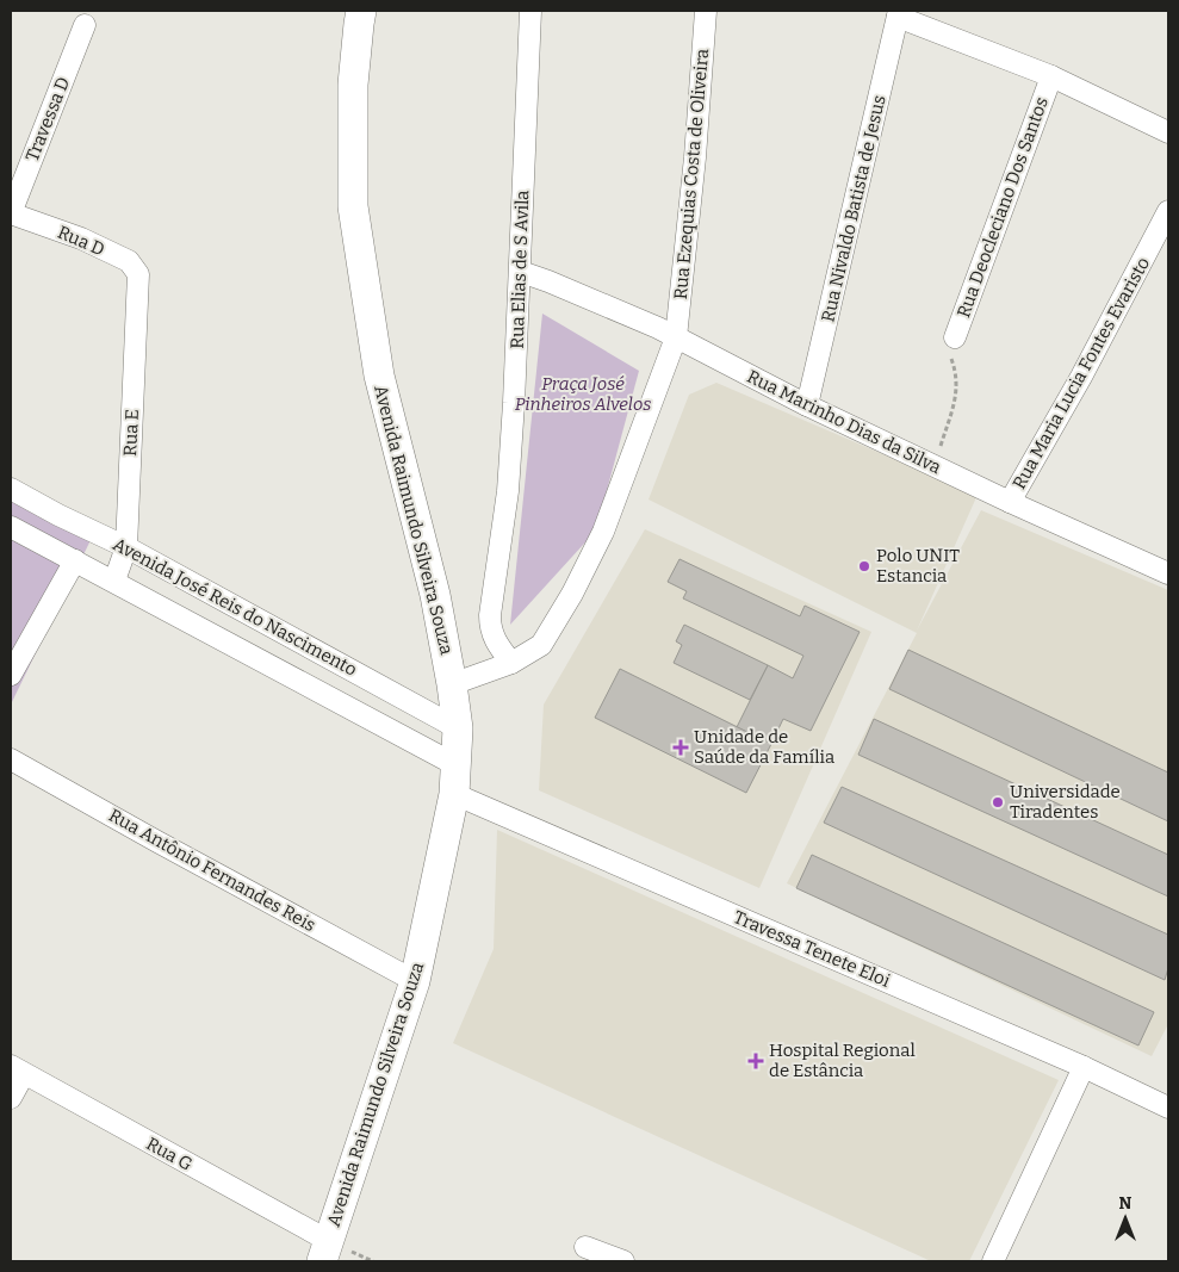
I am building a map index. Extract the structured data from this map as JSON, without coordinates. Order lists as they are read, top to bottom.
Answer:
{
  "streets": {
    "street": [
      "Travessa D",
      "Rua Ezequias Costa de Oliveira",
      "Rua Deocleciano Dos Santos",
      "Rua Nivaldo Batista de Jesus",
      "Rua D",
      "Rua Elias de S Avila",
      "Rua Maria Lucia Fontes Evaristo",
      "Rua Marinho Dias da Silva",
      "Rua E",
      "Avenida Raimundo Silveira Souza",
      "Avenida José Reis do Nascimento",
      "Rua Antônio Fernandes Reis",
      "Travessa Tenete Eloi",
      "Rua G"
    ]
  },
  "crossings": [
    ["Travessa D", "Rua D"],
    ["Rua Ezequias Costa de Oliveira", "Rua Elias de S Avila"],
    ["Rua Ezequias Costa de Oliveira", "Rua Marinho Dias da Silva"],
    ["Rua Ezequias Costa de Oliveira", "Avenida Raimundo Silveira Souza"],
    ["Rua Nivaldo Batista de Jesus", "Rua Marinho Dias da Silva"],
    ["Rua D", "Rua E"],
    ["Rua Elias de S Avila", "Rua Marinho Dias da Silva"],
    ["Rua Maria Lucia Fontes Evaristo", "Rua Marinho Dias da Silva"],
    ["Rua E", "Avenida José Reis do Nascimento"],
    ["Avenida Raimundo Silveira Souza", "Avenida José Reis do Nascimento"],
    ["Avenida Raimundo Silveira Souza", "Rua Antônio Fernandes Reis"],
    ["Avenida Raimundo Silveira Souza", "Travessa Tenete Eloi"],
    ["Avenida Raimundo Silveira Souza", "Rua G"],
    ["Avenida José Reis do Nascimento", "Travessa Tenete Eloi"]
  ],
  "parks": ["Praça José Pinheiros Alvelos"],
  "places": {
    "other": ["Polo UNIT Estancia", "Universidade Tiradentes"],
    "health": ["Unidade de Saúde da Família", "Hospital Regional de Estância"]
  },
  "north": "top"
}
